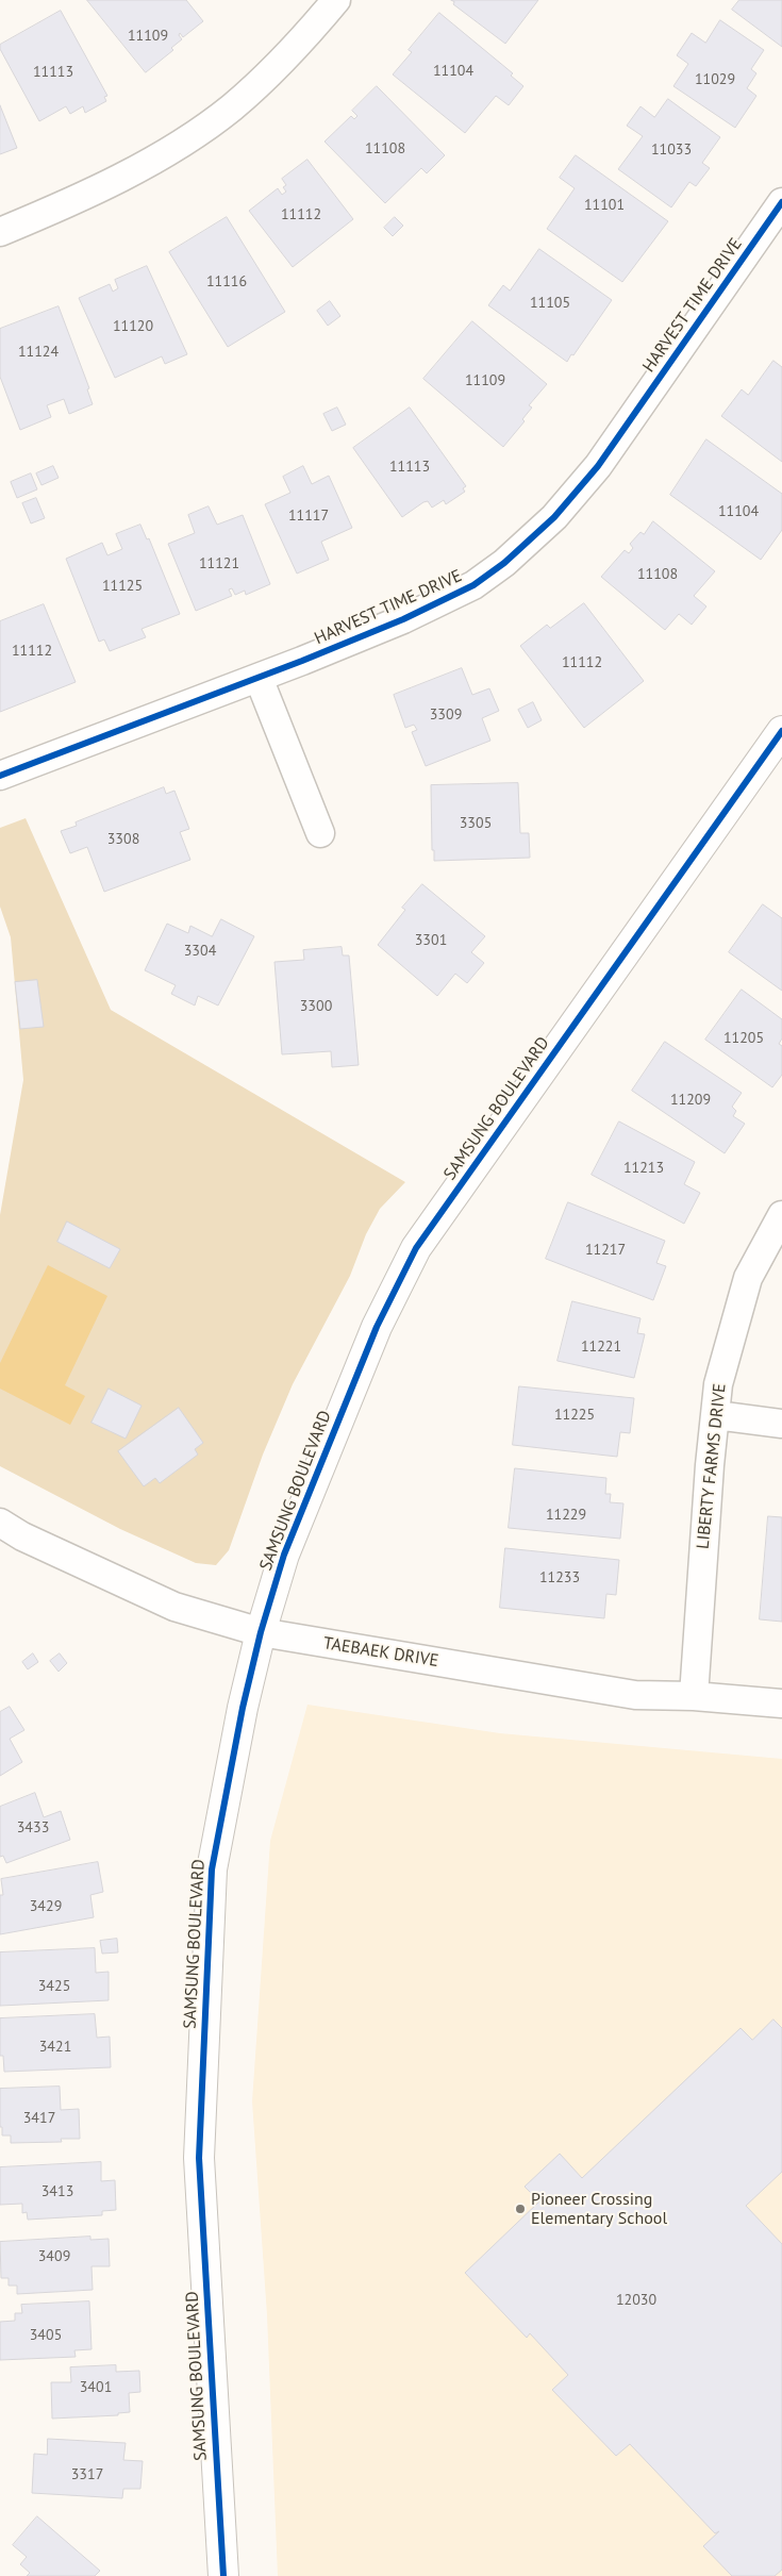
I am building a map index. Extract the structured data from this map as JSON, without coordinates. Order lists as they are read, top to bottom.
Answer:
{
  "streets": {
    "street": [
      "HARVEST TIME DRIVE",
      "SAMSUNG BOULEVARD",
      "LIBERTY FARMS DRIVE",
      "TAEBAEK DRIVE"
    ]
  },
  "crossings": [
    ["SAMSUNG BOULEVARD", "TAEBAEK DRIVE"],
    ["LIBERTY FARMS DRIVE", "TAEBAEK DRIVE"]
  ],
  "places": ["Pioneer Crossing Elementary School"],
  "house_numbers": [
    "11109",
    "11104",
    "11113",
    "11029",
    "11108",
    "11033",
    "11101",
    "11112",
    "11116",
    "11105",
    "11120",
    "11124",
    "11109",
    "11113",
    "11104",
    "11117",
    "11121",
    "11108",
    "11125",
    "11112",
    "11112",
    "3309",
    "3305",
    "3308",
    "3301",
    "3304",
    "3300",
    "11205",
    "11209",
    "11213",
    "11217",
    "11221",
    "11225",
    "11229",
    "11233",
    "3433",
    "3429",
    "3425",
    "3421",
    "3417",
    "3413",
    "3409",
    "12030",
    "3405",
    "3401",
    "3317"
  ]
}
